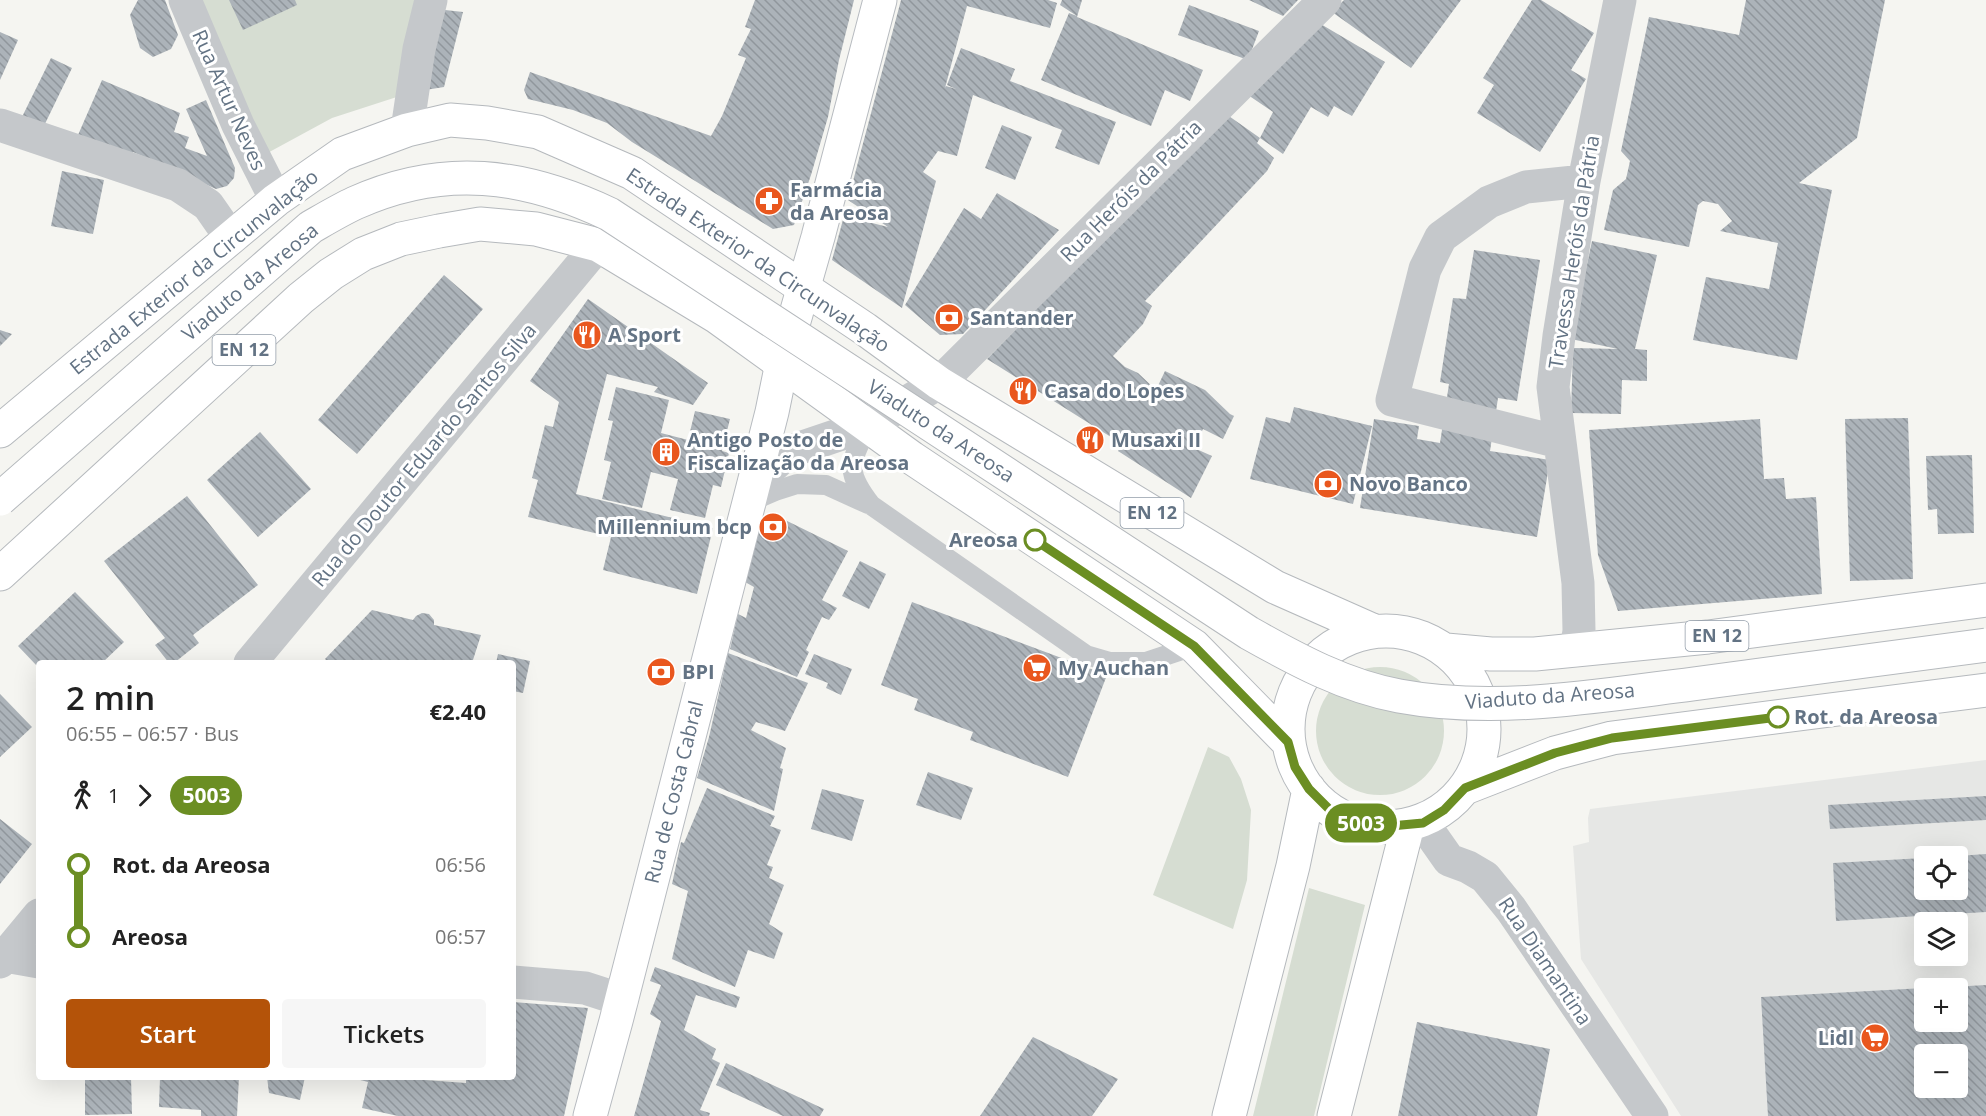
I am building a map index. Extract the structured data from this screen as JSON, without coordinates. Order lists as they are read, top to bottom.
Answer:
{
  "streets": {
    "main road": [
      "Estrada Exterior da Circunvalação",
      "Viaduto da Areosa",
      "EN 12",
      "Rua de Costa Cabral"
    ],
    "street": [
      "Rua Artur Neves",
      "Rua Heróis da Pátria",
      "Travessa Heróis da Pátria",
      "Rua do Doutor Eduardo Santos Silva",
      "Rua Diamantina"
    ]
  },
  "crossings": [
    ["Rua Artur Neves", "Estrada Exterior da Circunvalação"],
    ["Rua Heróis da Pátria", "Estrada Exterior da Circunvalação"],
    ["Rua Heróis da Pátria", "EN 12"],
    ["Rua Heróis da Pátria", "Rua de Costa Cabral"],
    ["Travessa Heróis da Pátria", "EN 12"],
    ["Estrada Exterior da Circunvalação", "EN 12"],
    ["Estrada Exterior da Circunvalação", "Rua de Costa Cabral"],
    ["Estrada Exterior da Circunvalação", "Rua Diamantina"],
    ["EN 12", "Rua do Doutor Eduardo Santos Silva"],
    ["EN 12", "Rua de Costa Cabral"],
    ["EN 12", "Rua Diamantina"]
  ],
  "places": {
    "pharmacy": ["Farmácia da Areosa"],
    "bank": [
      "Santander",
      "Novo Banco",
      "Millennium bcp",
      "BPI"
    ],
    "restaurant": ["A Sport", "Casa do Lopes", "Musaxi II"],
    "building": ["Antigo Posto de Fiscalização da Areosa"],
    "other": ["Areosa", "Rot. da Areosa"],
    "supermarket": ["My Auchan", "Lidl"]
  },
  "lines": ["bus line 5003"],
  "page": {
    "on_map": "5003",
    "heading": ["2 min", "06:55 – 06:57 · Bus", "€2.40"],
    "legs": ["1", "5003"],
    "list": [
      {
        "name": "Rot. da Areosa",
        "value": "06:56"
      },
      {
        "name": "Areosa",
        "value": "06:57"
      }
    ],
    "map_buttons": ["+", "−"],
    "buttons": ["Start", "Tickets"]
  }
}
